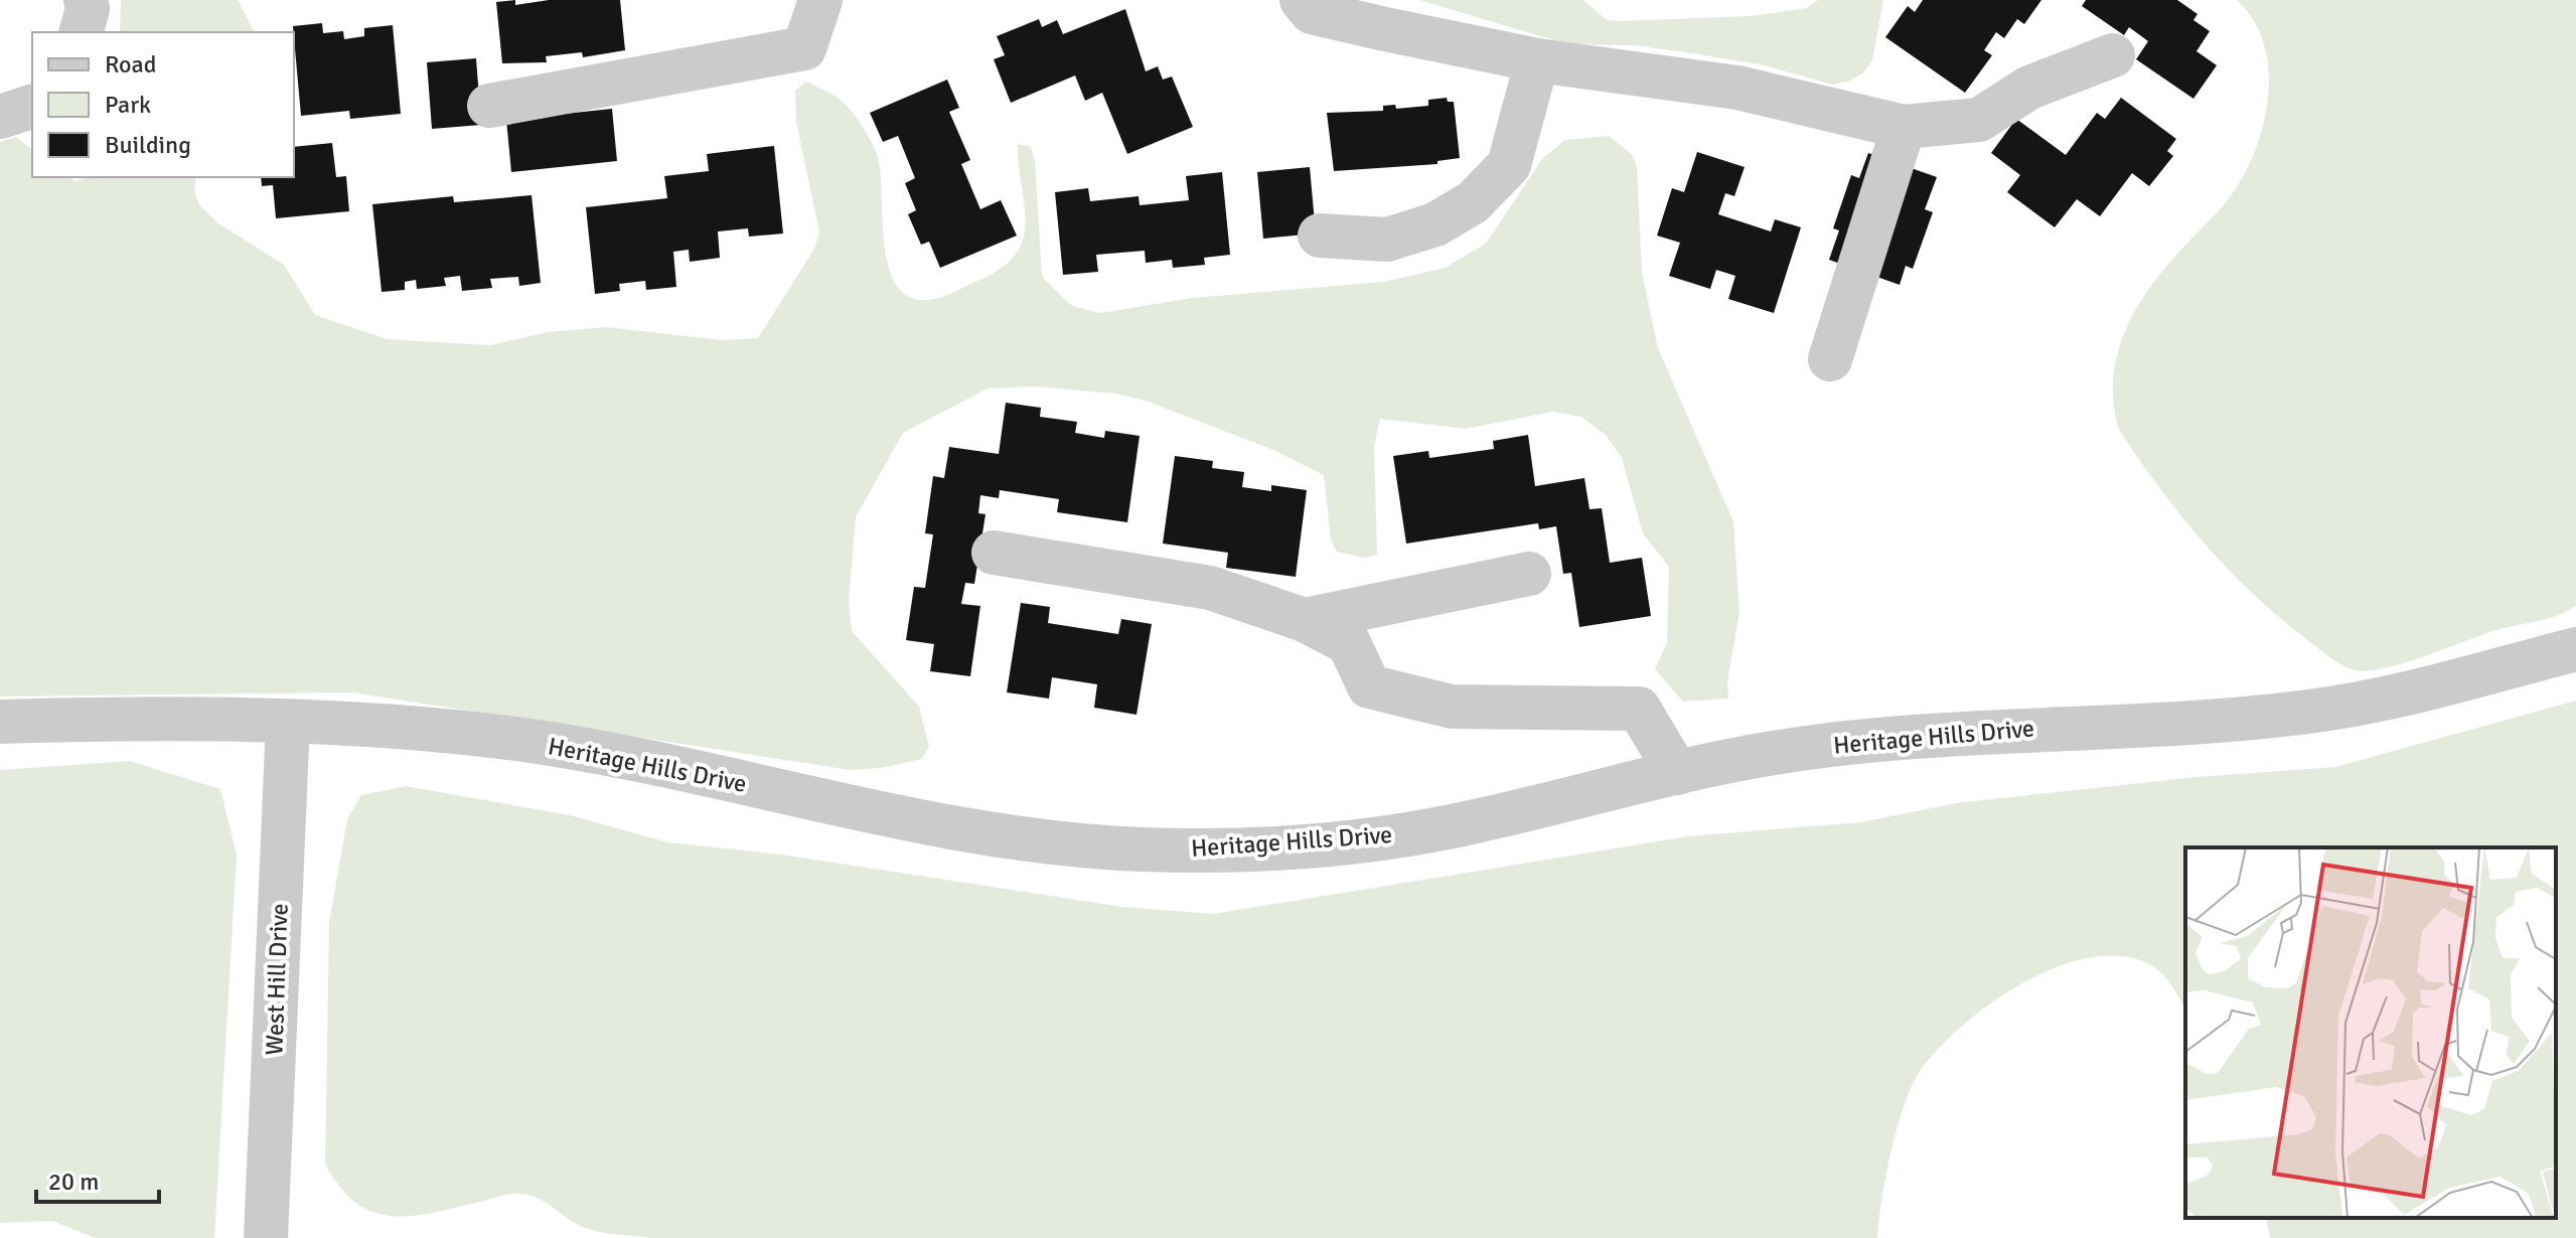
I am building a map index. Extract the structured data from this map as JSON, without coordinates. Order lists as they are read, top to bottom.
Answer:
{
  "streets": {
    "street": ["Heritage Hills Drive", "West Hill Drive"]
  },
  "crossings": [
    ["Heritage Hills Drive", "West Hill Drive"]
  ],
  "legend": ["Road", "Park", "Building"],
  "scale_bar": "20 m"
}
